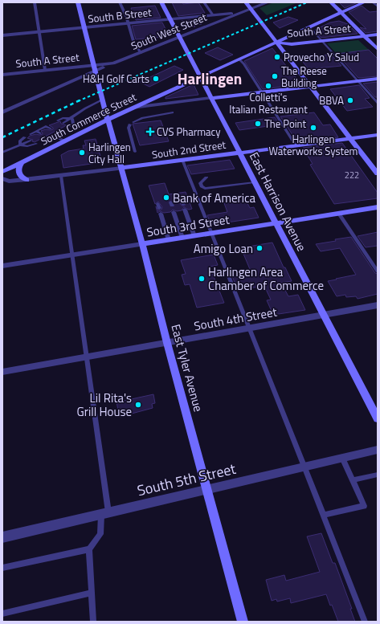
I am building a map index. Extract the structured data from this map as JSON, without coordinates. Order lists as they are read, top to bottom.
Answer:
{
  "streets": {
    "main road": [
      "South A Street",
      "South Commerce Street",
      "South 2nd Street",
      "East Harrison Avenue",
      "South 3rd Street",
      "East Tyler Avenue"
    ],
    "street": [
      "South B Street",
      "South West Street",
      "South 4th Street",
      "South 5th Street"
    ]
  },
  "crossings": [
    ["South B Street", "South West Street"],
    ["South B Street", "East Harrison Avenue"],
    ["South B Street", "East Tyler Avenue"],
    ["South A Street", "South West Street"],
    ["South A Street", "South Commerce Street"],
    ["South A Street", "East Tyler Avenue"],
    ["South West Street", "East Harrison Avenue"],
    ["South West Street", "East Tyler Avenue"],
    ["South Commerce Street", "East Harrison Avenue"],
    ["South Commerce Street", "East Tyler Avenue"],
    ["South 2nd Street", "East Harrison Avenue"],
    ["South 2nd Street", "East Tyler Avenue"],
    ["East Harrison Avenue", "South 3rd Street"],
    ["East Harrison Avenue", "South 4th Street"],
    ["South 3rd Street", "East Tyler Avenue"],
    ["South 4th Street", "East Tyler Avenue"],
    ["East Tyler Avenue", "South 5th Street"]
  ],
  "districts": ["Harlingen"],
  "places": {
    "other": [
      "Provecho Y Salud",
      "The Reese Building",
      "H&H Golf Carts",
      "Colletti's Italian Restaurant",
      "BBVA",
      "The Point",
      "Harlingen Waterworks System",
      "Harlingen City Hall",
      "Bank of America",
      "Amigo Loan",
      "Harlingen Area Chamber of Commerce",
      "Lil Rita's Grill House"
    ],
    "health": ["CVS Pharmacy"]
  },
  "house_numbers": ["222"]
}
